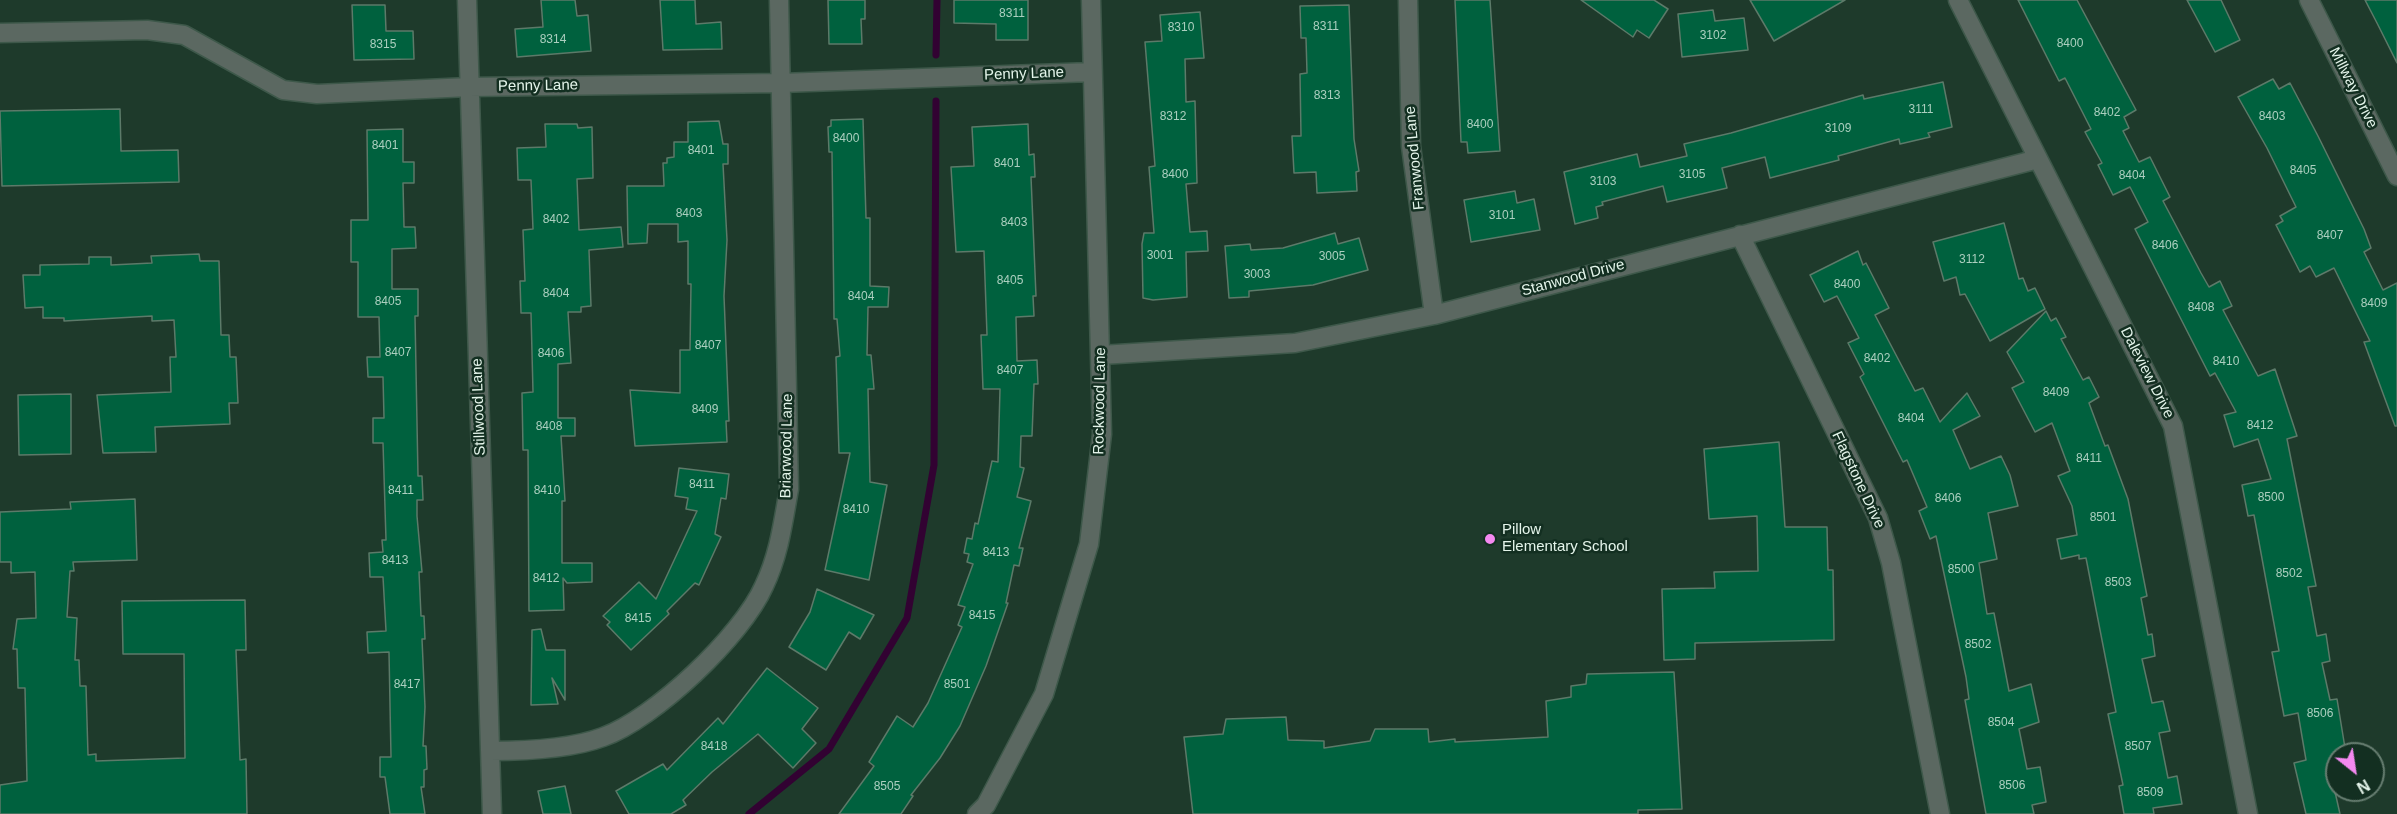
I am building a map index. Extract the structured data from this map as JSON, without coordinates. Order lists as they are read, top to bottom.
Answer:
{
  "streets": {
    "street": [
      "Penny Lane",
      "Millway Drive",
      "Franwood Lane",
      "Stanwood Drive",
      "Daleview Drive",
      "Rockwood Lane",
      "Stillwood Lane",
      "Briarwood Lane",
      "Flagstone Drive"
    ]
  },
  "crossings": [
    ["Penny Lane", "Rockwood Lane"],
    ["Penny Lane", "Stillwood Lane"],
    ["Penny Lane", "Briarwood Lane"],
    ["Franwood Lane", "Stanwood Drive"],
    ["Stanwood Drive", "Daleview Drive"],
    ["Stanwood Drive", "Rockwood Lane"],
    ["Stanwood Drive", "Flagstone Drive"],
    ["Stillwood Lane", "Briarwood Lane"]
  ],
  "places": ["Pillow Elementary School"],
  "house_numbers": [
    "8311",
    "8311",
    "8310",
    "3102",
    "8314",
    "8400",
    "8315",
    "8313",
    "3111",
    "8402",
    "8312",
    "8403",
    "8400",
    "3109",
    "8400",
    "8401",
    "8401",
    "8401",
    "8405",
    "8400",
    "3105",
    "8404",
    "3103",
    "8403",
    "3101",
    "8402",
    "8403",
    "8407",
    "8406",
    "3001",
    "3005",
    "3112",
    "3003",
    "8405",
    "8400",
    "8404",
    "8404",
    "8405",
    "8409",
    "8408",
    "8407",
    "8407",
    "8406",
    "8402",
    "8410",
    "8407",
    "8409",
    "8409",
    "8404",
    "8412",
    "8408",
    "8411",
    "8411",
    "8411",
    "8410",
    "8500",
    "8406",
    "8410",
    "8501",
    "8413",
    "8413",
    "8500",
    "8502",
    "8412",
    "8503",
    "8415",
    "8415",
    "8502",
    "8417",
    "8501",
    "8506",
    "8504",
    "8418",
    "8507",
    "8506",
    "8505",
    "8509"
  ],
  "north": "bottom right"
}
